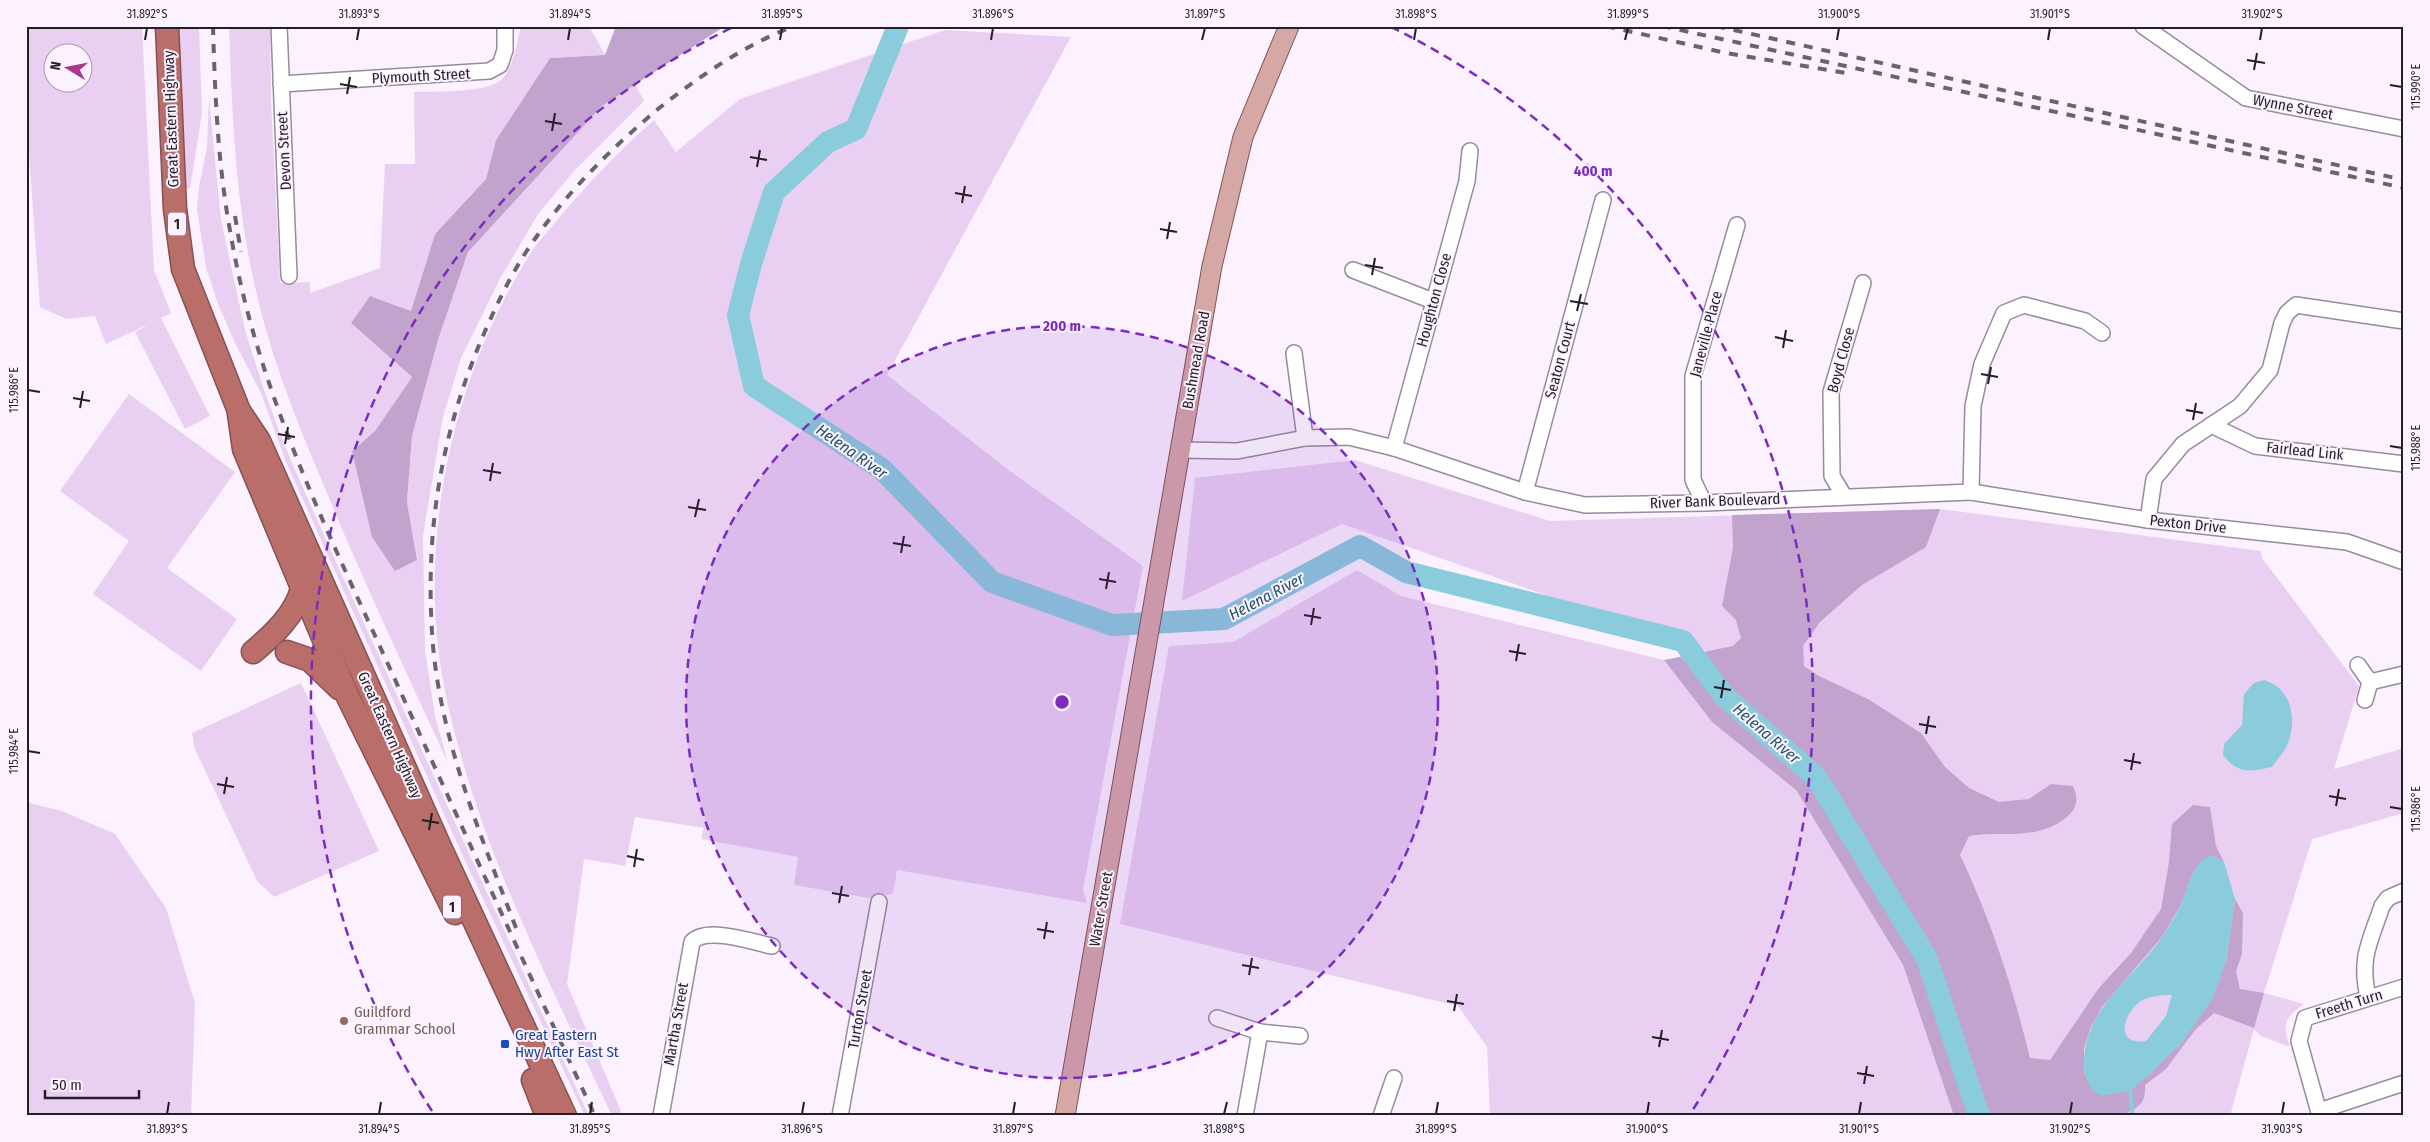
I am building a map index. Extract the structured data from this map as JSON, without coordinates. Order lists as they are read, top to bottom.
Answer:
{
  "streets": {
    "highway": ["Great Eastern Highway", "1"],
    "main road": ["Bushmead Road", "Water Street"],
    "street": [
      "Plymouth Street",
      "Wynne Street",
      "Devon Street",
      "Houghton Close",
      "Janeville Place",
      "Seaton Court",
      "Boyd Close",
      "Fairlead Link",
      "River Bank Boulevard",
      "Pexton Drive",
      "Freeth Turn",
      "Turton Street",
      "Martha Street"
    ]
  },
  "crossings": [
    ["Plymouth Street", "Devon Street"],
    ["Houghton Close", "River Bank Boulevard"],
    ["Janeville Place", "River Bank Boulevard"],
    ["Bushmead Road", "River Bank Boulevard"],
    ["Bushmead Road", "Water Street"],
    ["Seaton Court", "River Bank Boulevard"],
    ["Boyd Close", "River Bank Boulevard"],
    ["River Bank Boulevard", "Pexton Drive"]
  ],
  "water": ["Helena River"],
  "places": {
    "other": ["Guildford Grammar School"],
    "transit": ["Great Eastern Hwy After East St"]
  },
  "scale_bar": "50 m",
  "north": "left",
  "coordinates": [
    "31.892°S",
    "31.893°S",
    "31.894°S",
    "31.895°S",
    "31.896°S",
    "31.897°S",
    "31.898°S",
    "31.899°S",
    "31.900°S",
    "31.901°S",
    "31.902°S",
    "115.990°E",
    "115.986°E",
    "115.988°E",
    "115.984°E",
    "31.903°S"
  ],
  "rings": ["400 m", "200 m"]
}
